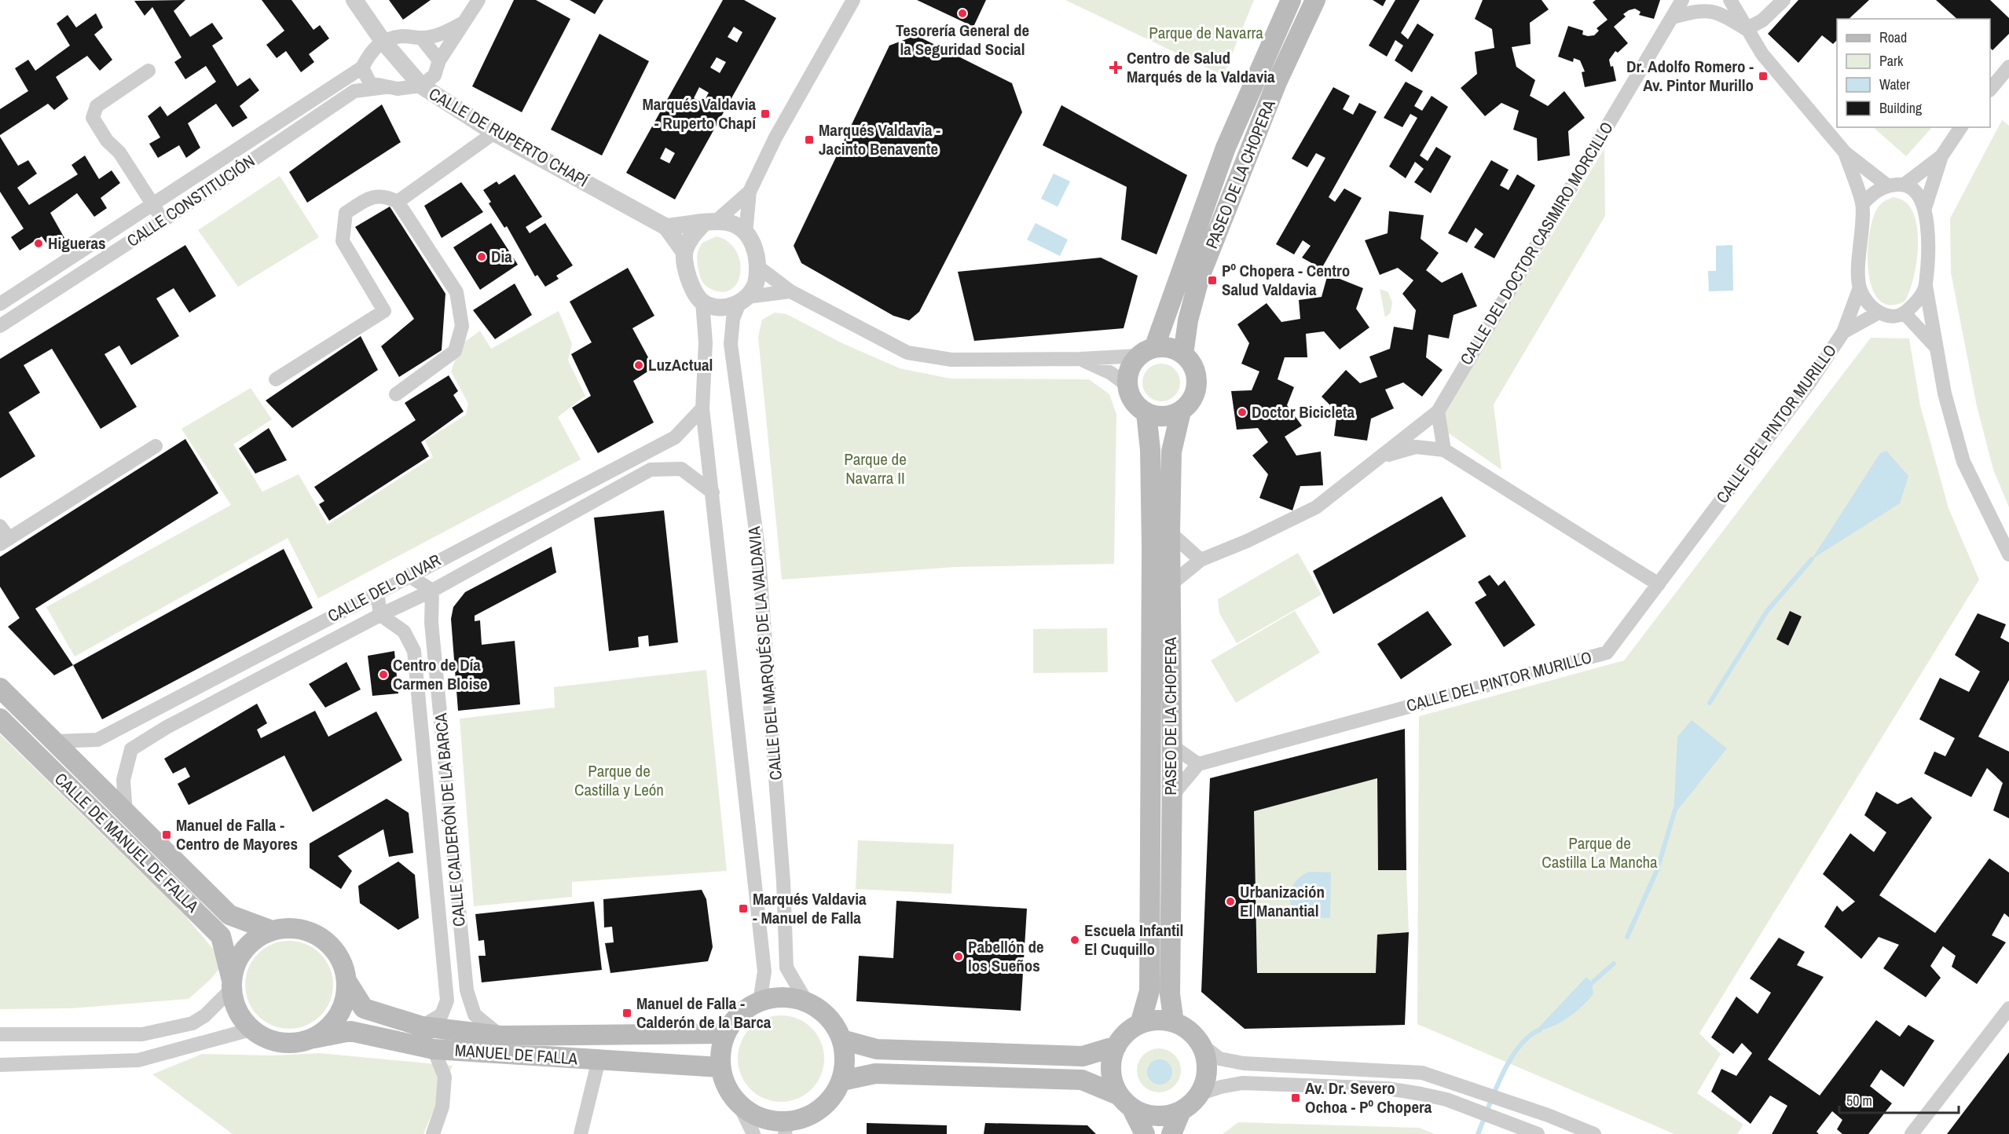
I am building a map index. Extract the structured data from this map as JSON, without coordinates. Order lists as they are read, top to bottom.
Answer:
{
  "streets": {
    "main road": ["PASEO DE LA CHOPERA", "CALLE DE MANUEL DE FALLA", "MANUEL DE FALLA"],
    "street": [
      "CALLE DE RUPERTO CHAPÍ",
      "CALLE CONSTITUCIÓN",
      "CALLE DEL DOCTOR CASIMIRO MORCILLO",
      "CALLE DEL PINTOR MURILLO",
      "CALLE DEL OLIVAR",
      "CALLE DEL MARQUÉS DE LA VALDAVIA",
      "CALLE CALDERÓN DE LA BARCA"
    ]
  },
  "crossings": [
    ["CALLE DE RUPERTO CHAPÍ", "CALLE CONSTITUCIÓN"],
    ["CALLE DE RUPERTO CHAPÍ", "CALLE DEL MARQUÉS DE LA VALDAVIA"],
    ["PASEO DE LA CHOPERA", "CALLE DEL DOCTOR CASIMIRO MORCILLO"],
    ["CALLE DEL OLIVAR", "CALLE DEL MARQUÉS DE LA VALDAVIA"],
    ["CALLE DEL OLIVAR", "CALLE CALDERÓN DE LA BARCA"],
    ["CALLE DEL OLIVAR", "CALLE DE MANUEL DE FALLA"],
    ["CALLE DEL MARQUÉS DE LA VALDAVIA", "MANUEL DE FALLA"],
    ["CALLE CALDERÓN DE LA BARCA", "MANUEL DE FALLA"],
    ["CALLE DE MANUEL DE FALLA", "MANUEL DE FALLA"]
  ],
  "parks": [
    "Parque de Navarra",
    "Parque de Navarra II",
    "Parque de Castilla y León",
    "Parque de Castilla La Mancha"
  ],
  "places": {
    "other": [
      "Tesorería General de la Seguridad Social",
      "Higueras",
      "Dia",
      "LuzActual",
      "Doctor Bicicleta",
      "Centro de Día Carmen Bloise",
      "Urbanización El Manantial",
      "Escuela Infantil El Cuquillo",
      "Pabellón de los Sueños"
    ],
    "health": ["Centro de Salud Marqués de la Valdavia"],
    "transit": [
      "Dr. Adolfo Romero - Av. Pintor Murillo",
      "Marqués Valdavia - Ruperto Chapí",
      "Marqués Valdavia - Jacinto Benavente",
      "Pº Chopera - Centro Salud Valdavia",
      "Manuel de Falla - Centro de Mayores",
      "Marqués Valdavia - Manuel de Falla",
      "Manuel de Falla - Calderón de la Barca",
      "Av. Dr. Severo Ochoa - Pº Chopera"
    ]
  },
  "legend": [
    "Road",
    "Park",
    "Water",
    "Building"
  ],
  "scale_bar": "50 m"
}
